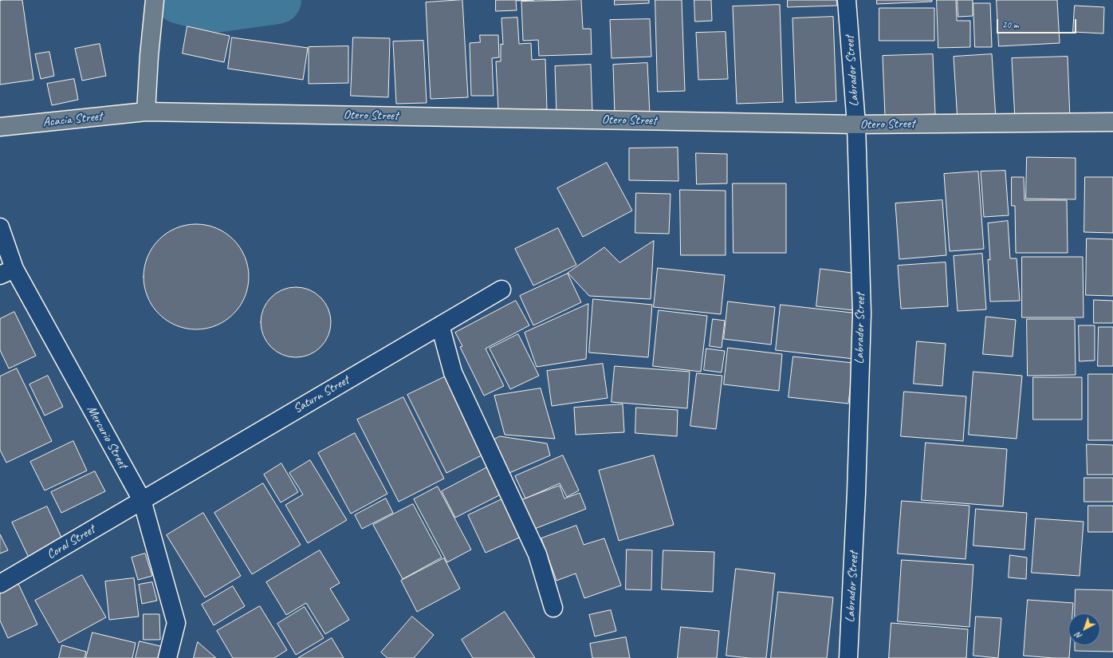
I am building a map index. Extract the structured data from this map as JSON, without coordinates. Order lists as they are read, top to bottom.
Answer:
{
  "streets": {
    "main road": ["Otero Street", "Acacia Street"],
    "street": [
      "Labrador Street",
      "Saturn Street",
      "Mercurio Street",
      "Coral Street"
    ]
  },
  "crossings": [
    ["Labrador Street", "Otero Street"],
    ["Otero Street", "Acacia Street"],
    ["Saturn Street", "Mercurio Street"],
    ["Saturn Street", "Coral Street"],
    ["Mercurio Street", "Coral Street"]
  ],
  "scale_bar": "20 m",
  "north": "bottom left"
}
